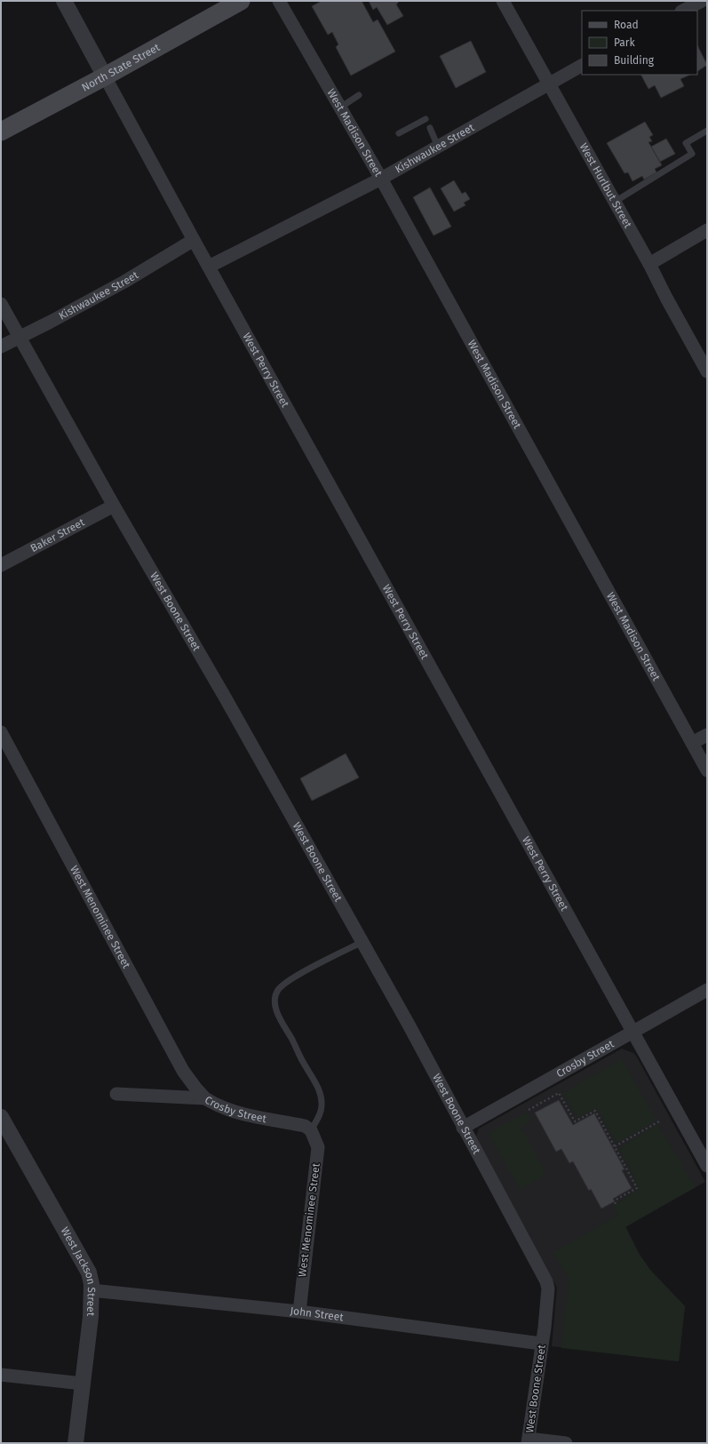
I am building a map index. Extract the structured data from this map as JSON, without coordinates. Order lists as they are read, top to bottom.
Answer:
{
  "streets": {
    "main road": ["North State Street"],
    "street": [
      "West Madison Street",
      "Kishwaukee Street",
      "West Hurlbut Street",
      "West Perry Street",
      "Baker Street",
      "West Boone Street",
      "West Menominee Street",
      "Crosby Street",
      "West Jackson Street",
      "John Street"
    ]
  },
  "crossings": [
    ["North State Street", "West Perry Street"],
    ["West Madison Street", "Kishwaukee Street"],
    ["Kishwaukee Street", "West Hurlbut Street"],
    ["Kishwaukee Street", "West Perry Street"],
    ["Kishwaukee Street", "West Boone Street"],
    ["West Perry Street", "Crosby Street"],
    ["Baker Street", "West Boone Street"],
    ["West Boone Street", "Crosby Street"],
    ["West Boone Street", "John Street"],
    ["West Menominee Street", "Crosby Street"],
    ["West Menominee Street", "John Street"],
    ["West Jackson Street", "John Street"]
  ],
  "legend": ["Road", "Park", "Building"]
}
